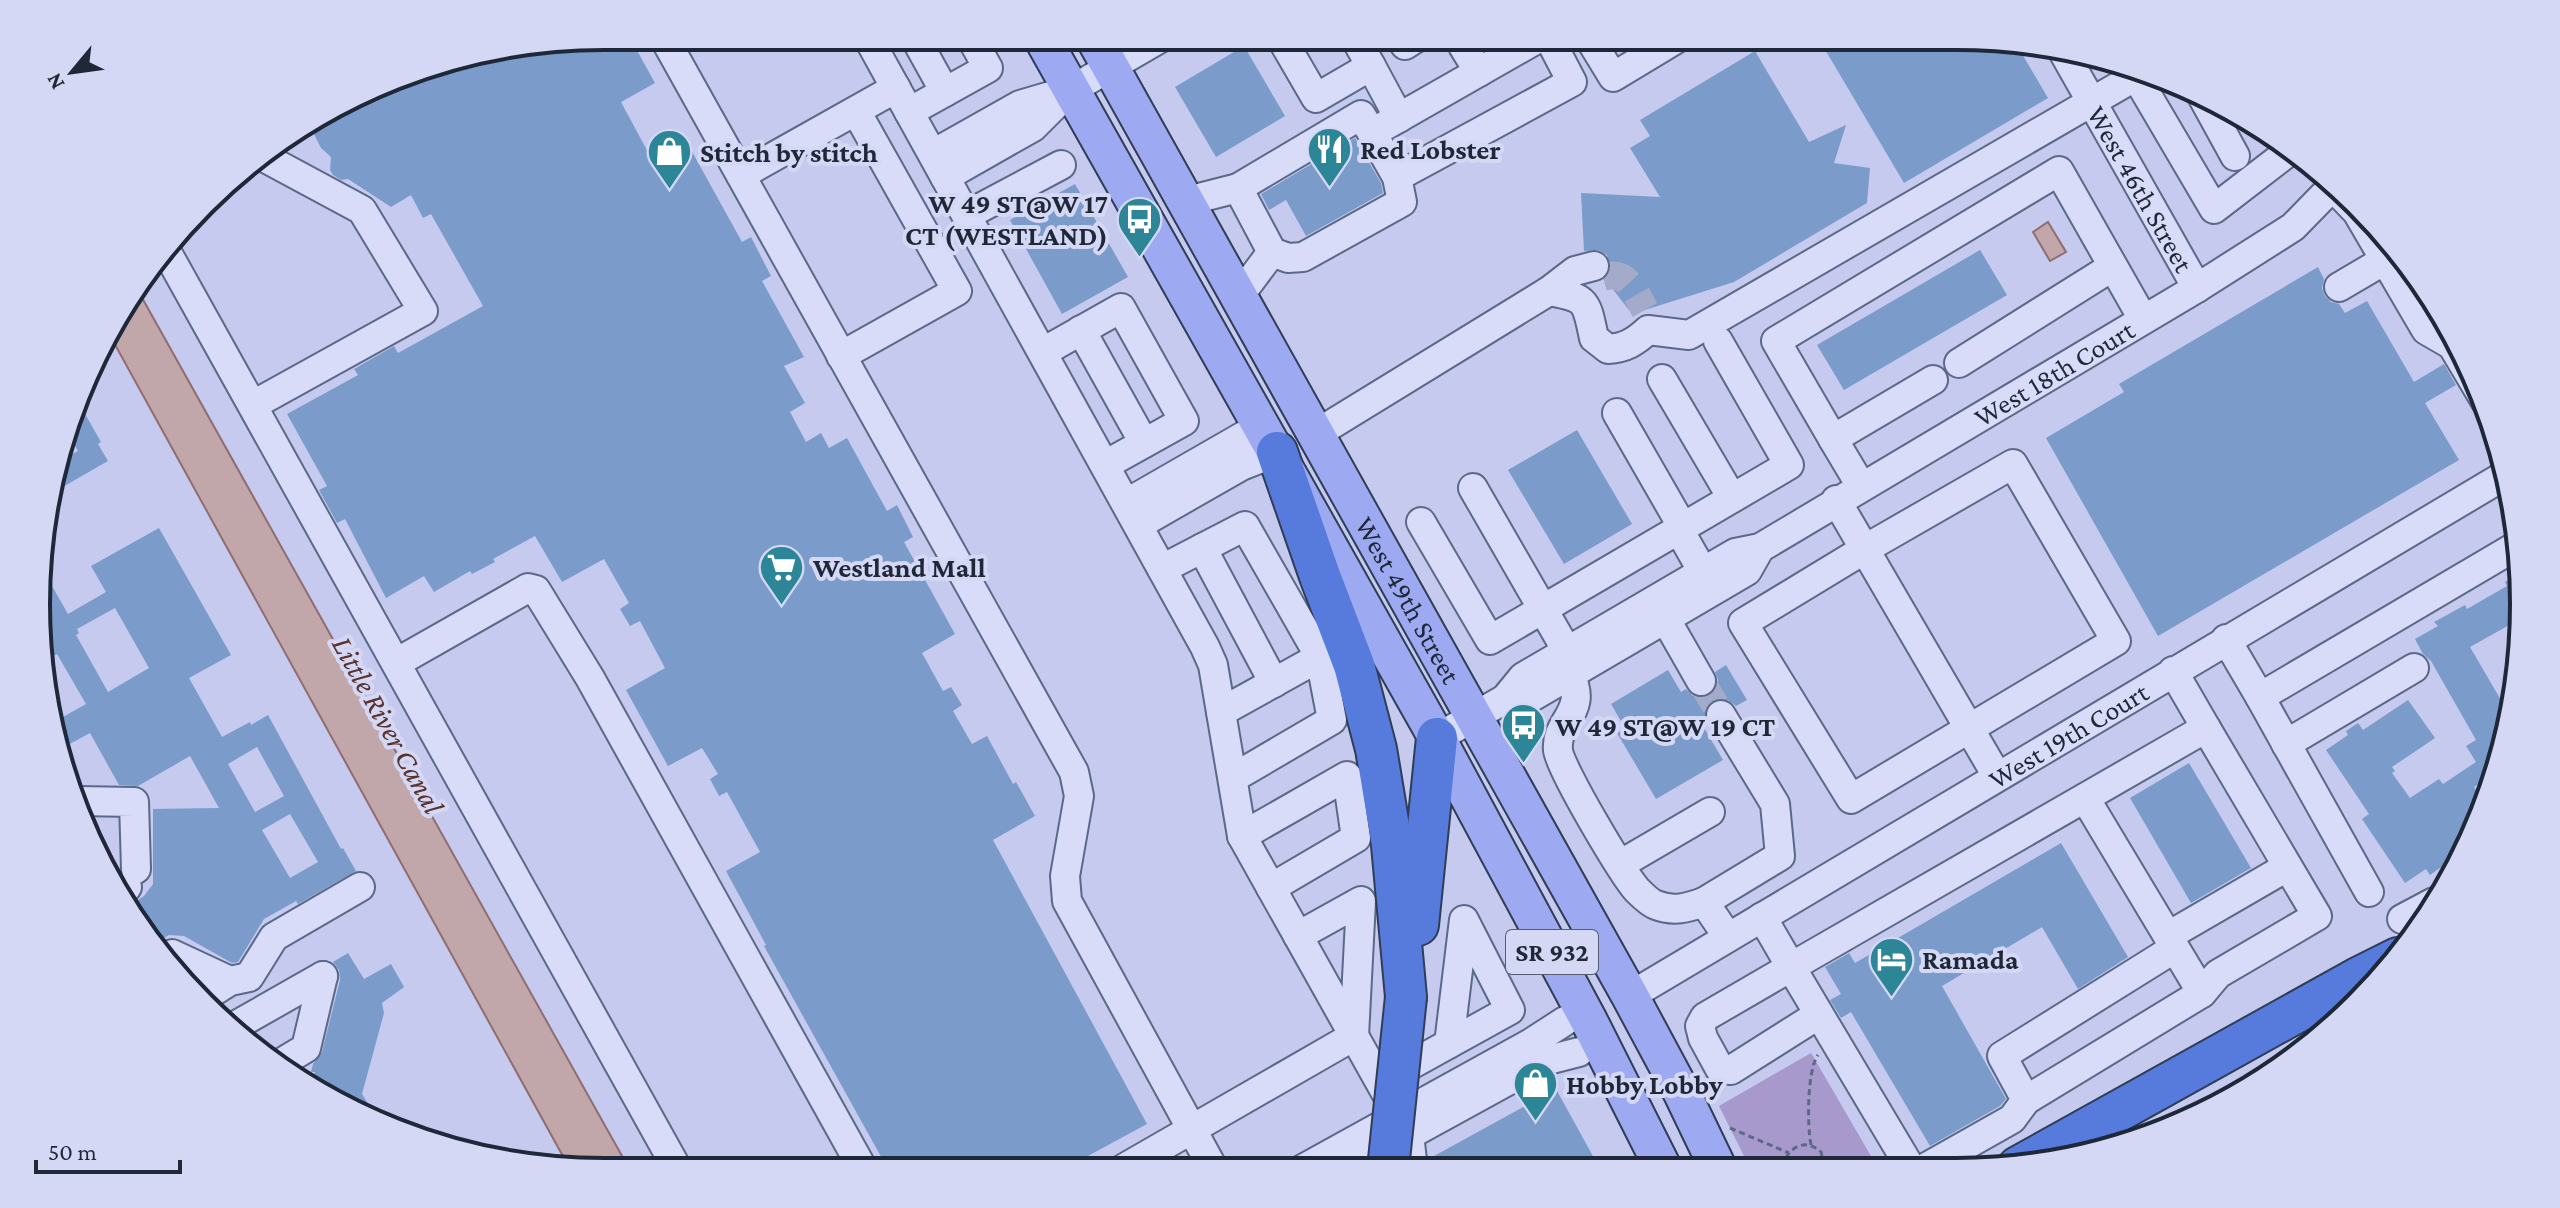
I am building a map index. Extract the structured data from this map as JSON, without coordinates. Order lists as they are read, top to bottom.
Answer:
{
  "streets": {
    "main road": ["West 49th Street", "SR 932"],
    "street": ["West 46th Street", "West 18th Court", "West 19th Court"]
  },
  "crossings": [
    ["West 46th Street", "West 18th Court"],
    ["West 18th Court", "West 49th Street"],
    ["West 49th Street", "West 19th Court"]
  ],
  "water": ["Little River Canal"],
  "places": {
    "restaurant": ["Red Lobster"],
    "shop": ["Stitch by stitch", "Hobby Lobby"],
    "bus stop": ["W 49 ST@W 17 CT (WESTLAND)", "W 49 ST@W 19 CT"],
    "supermarket": ["Westland Mall"],
    "hotel": ["Ramada"]
  },
  "scale_bar": "50 m",
  "north": "bottom left"
}
